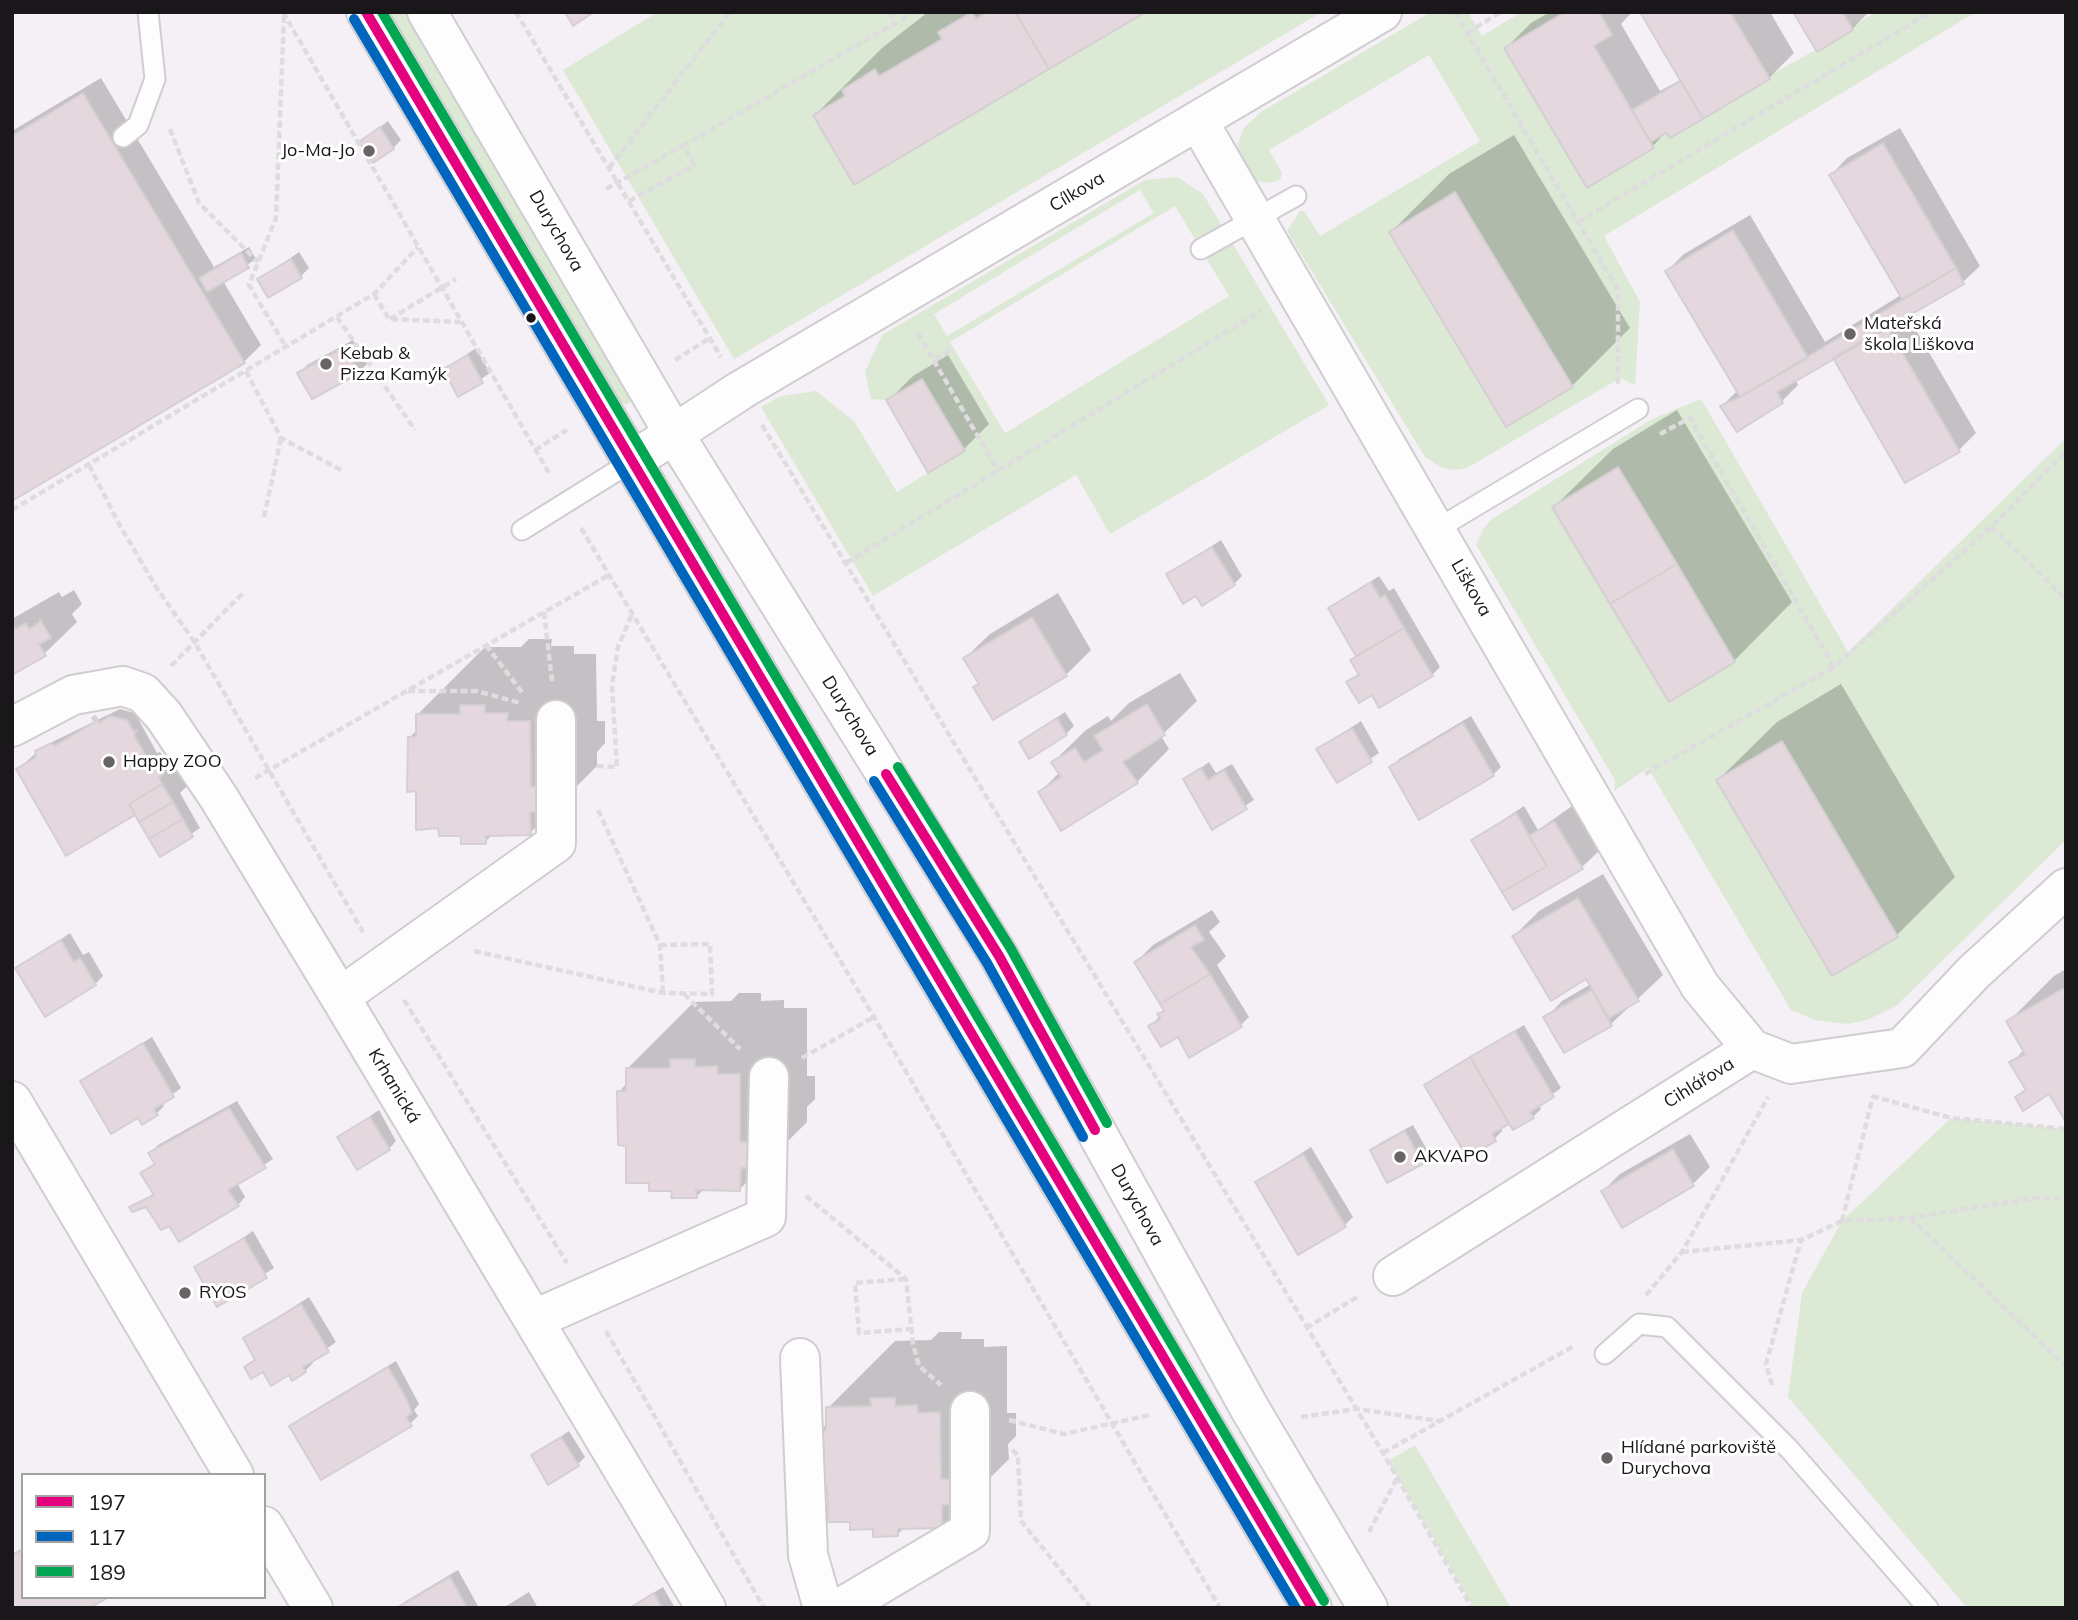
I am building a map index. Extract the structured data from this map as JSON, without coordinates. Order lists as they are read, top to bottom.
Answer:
{
  "streets": {
    "street": [
      "Cílkova",
      "Durychova",
      "Liškova",
      "Cihlářova",
      "Krhanická"
    ]
  },
  "crossings": [
    ["Cílkova", "Durychova"],
    ["Cílkova", "Liškova"],
    ["Liškova", "Cihlářova"]
  ],
  "places": [
    "Jo-Ma-Jo",
    "Mateřská škola Liškova",
    "Kebab & Pizza Kamýk",
    "Happy ZOO",
    "AKVAPO",
    "RYOS",
    "Hlídané parkoviště Durychova"
  ],
  "lines": ["transit line 197", "transit line 189", "transit line 117"],
  "legend": ["197", "117", "189"]
}
